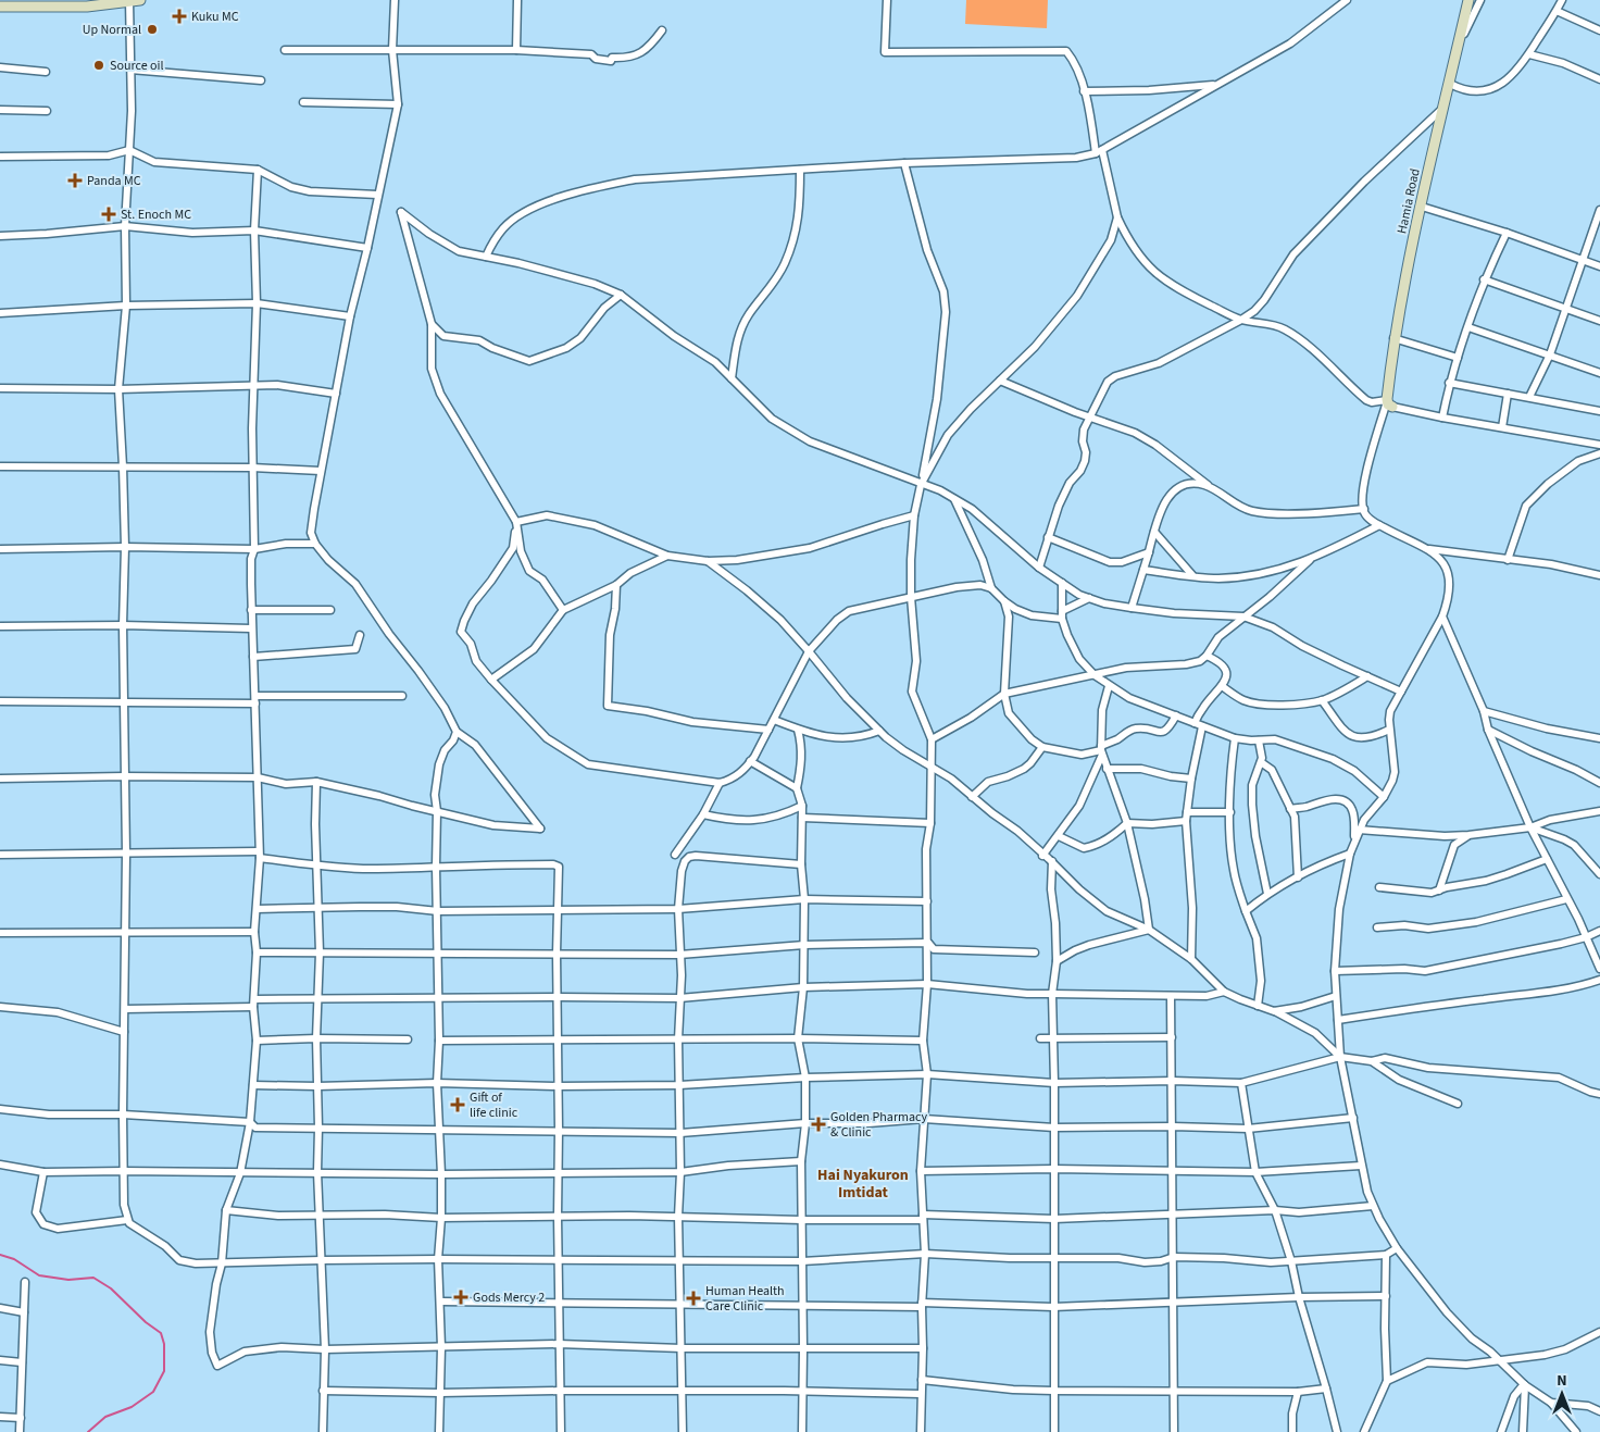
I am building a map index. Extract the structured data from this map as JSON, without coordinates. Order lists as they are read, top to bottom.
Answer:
{
  "streets": {
    "street": ["Hamia Road"]
  },
  "districts": ["Hai Nyakuron Imtidat"],
  "places": {
    "health": [
      "Kuku MC",
      "Panda MC",
      "St. Enoch MC",
      "Gift of life clinic",
      "Golden Pharmacy & Clinic",
      "Gods Mercy 2",
      "Human Health Care Clinic"
    ],
    "other": ["Up Normal", "Source oil"]
  },
  "north": "top"
}
